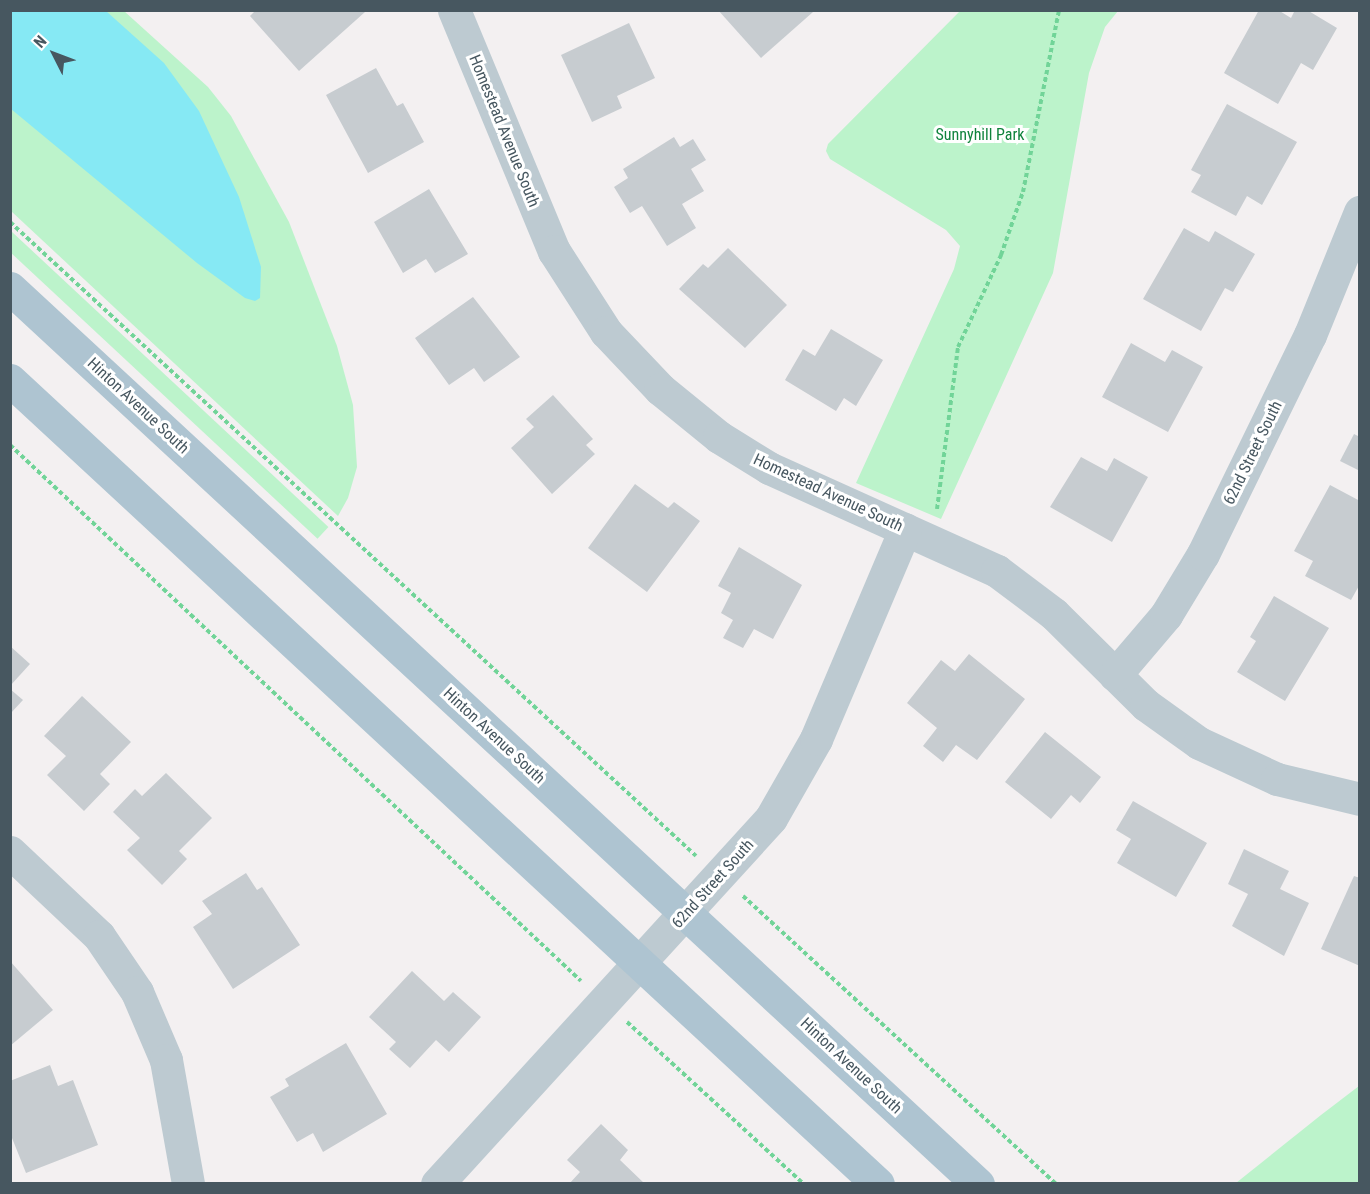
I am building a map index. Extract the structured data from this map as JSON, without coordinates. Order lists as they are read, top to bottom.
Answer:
{
  "streets": {
    "main road": ["Hinton Avenue South"],
    "street": ["Homestead Avenue South", "62nd Street South"]
  },
  "crossings": [
    ["Homestead Avenue South", "62nd Street South"],
    ["Hinton Avenue South", "62nd Street South"]
  ],
  "parks": ["Sunnyhill Park"],
  "north": "top left"
}
